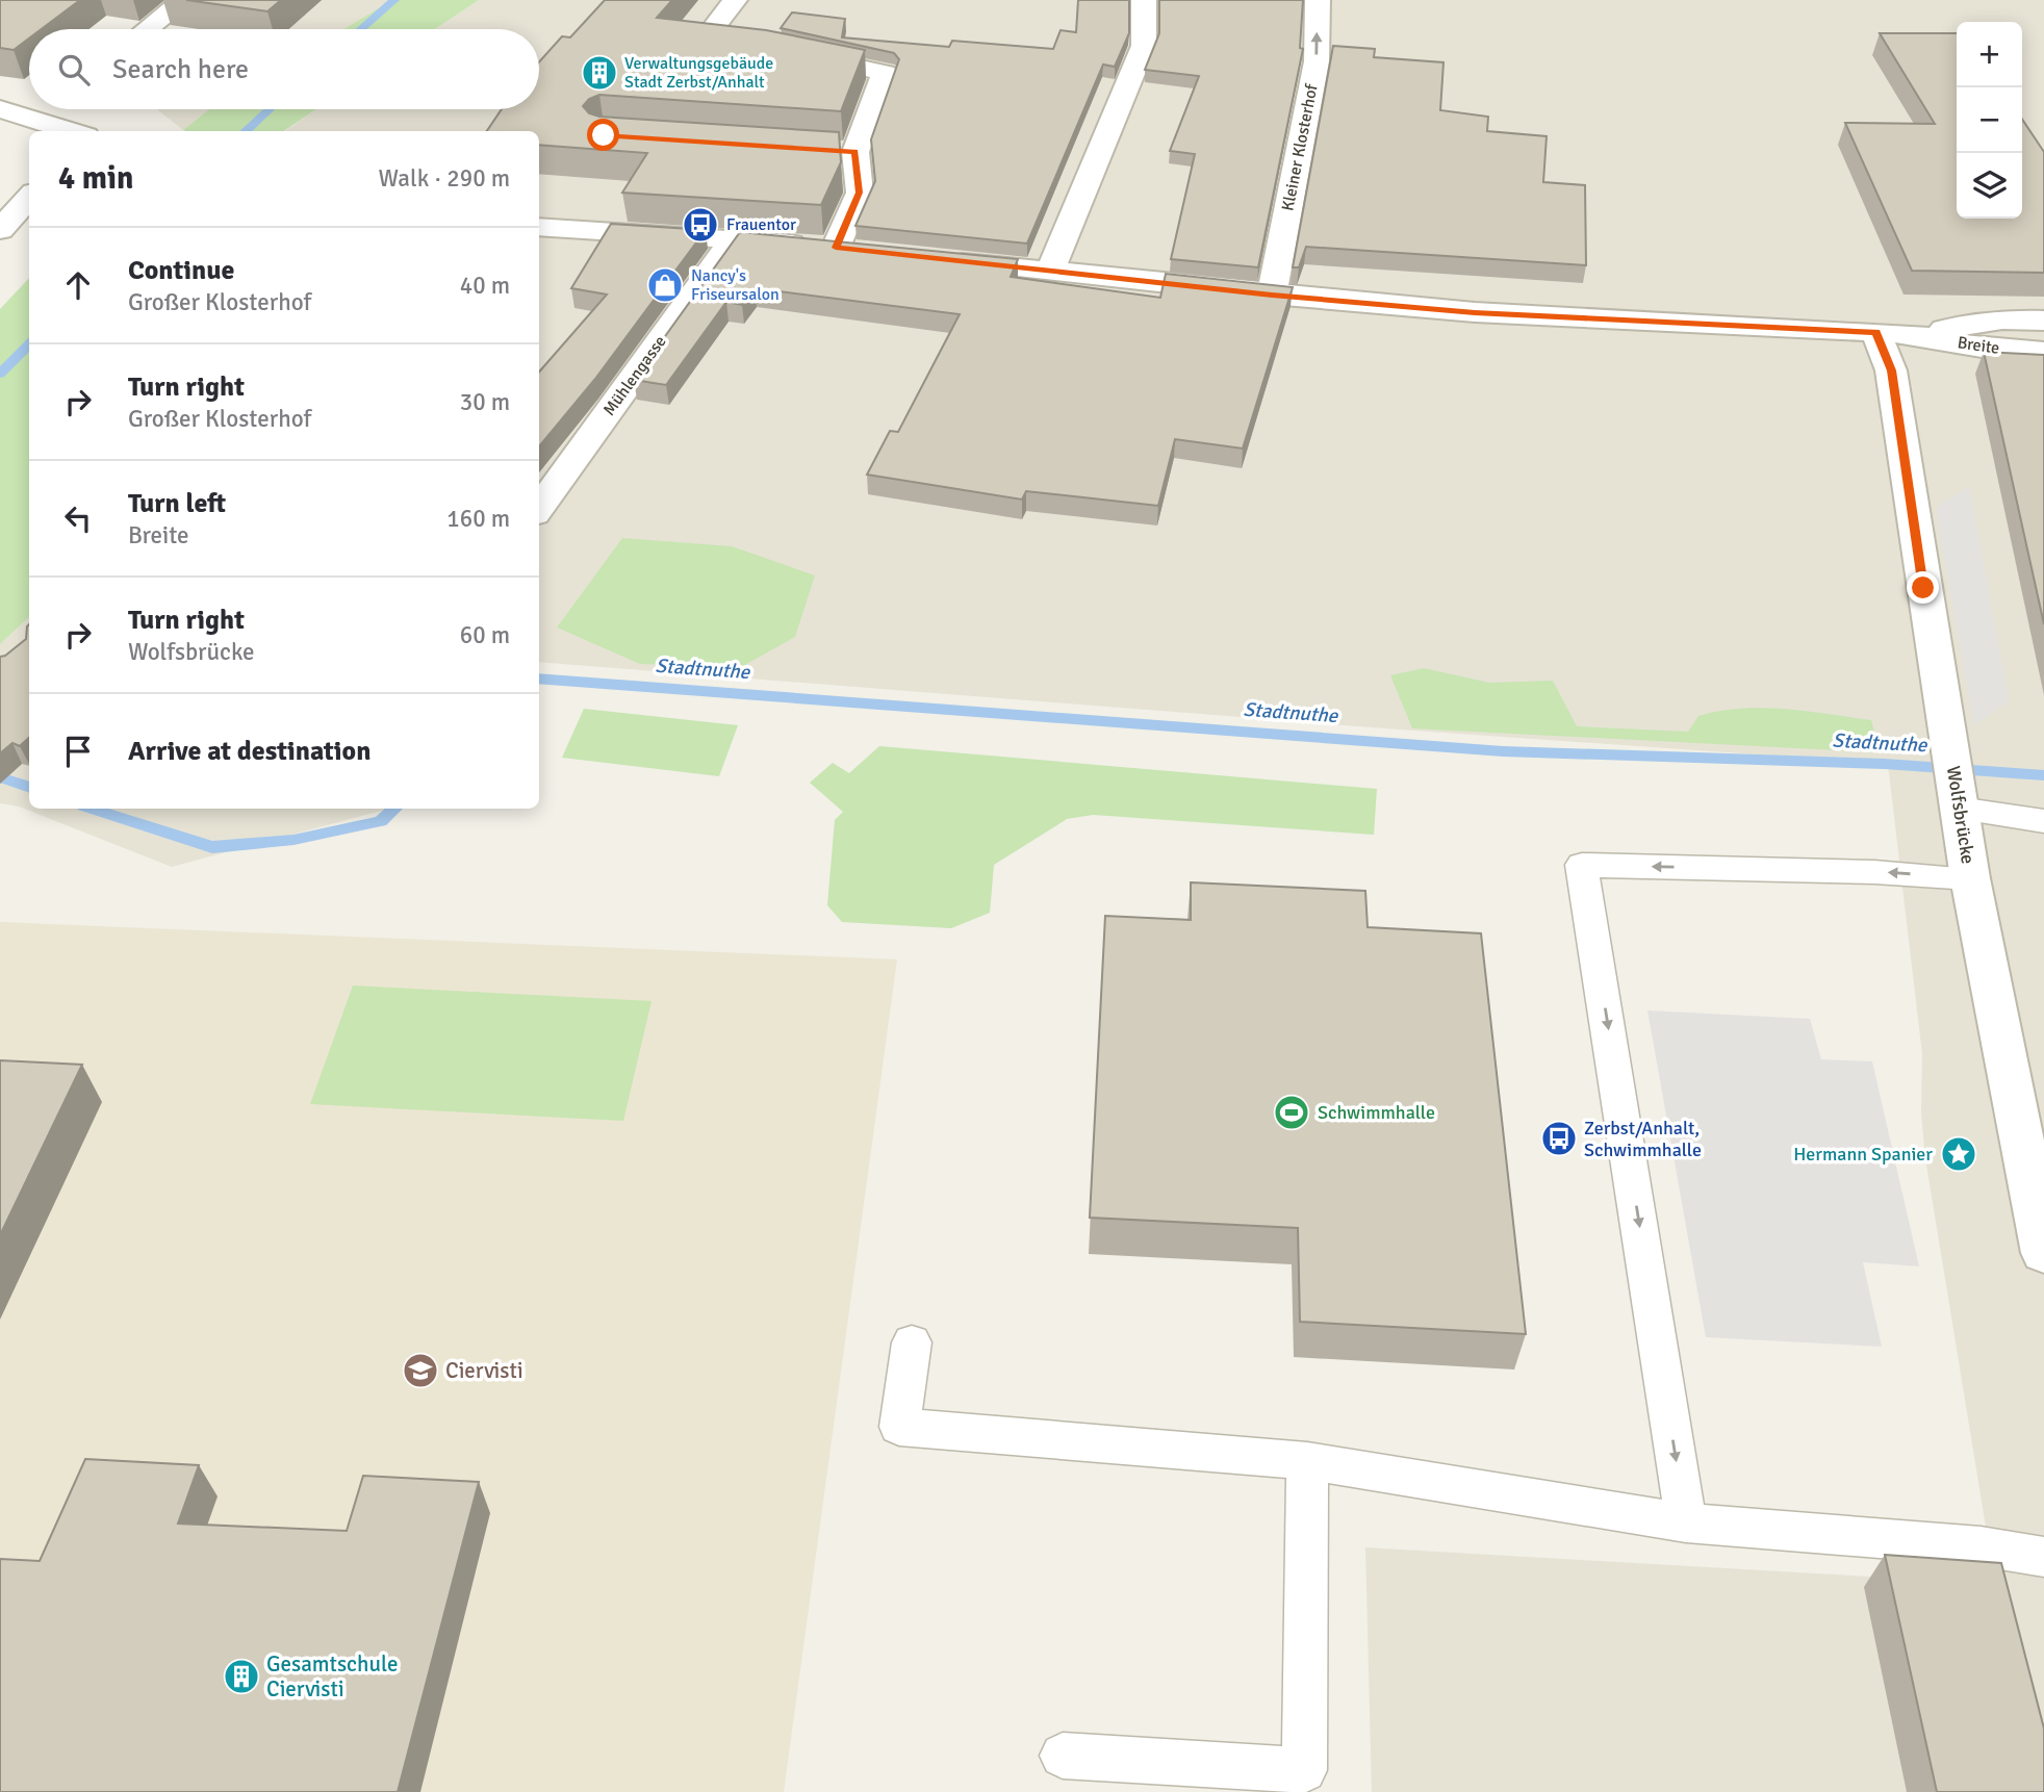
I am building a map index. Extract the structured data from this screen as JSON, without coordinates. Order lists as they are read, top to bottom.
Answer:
{
  "streets": {
    "street": [
      "Kleiner Klosterhof",
      "Breite",
      "Mühlengasse",
      "Wolfsbrücke"
    ]
  },
  "crossings": [
    ["Kleiner Klosterhof", "Breite"],
    ["Breite", "Wolfsbrücke"]
  ],
  "water": ["Stadtnuthe"],
  "places": {
    "building": ["Verwaltungsgebäude Stadt Zerbst/Anhalt", "Gesamtschule Ciervisti"],
    "bus stop": ["Frauentor", "Zerbst/Anhalt, Schwimmhalle"],
    "shop": ["Nancy's Friseursalon"],
    "sports": ["Schwimmhalle"],
    "place": ["Hermann Spanier"],
    "school or university": ["Ciervisti"]
  },
  "page": {
    "map_buttons": ["+", "−"],
    "search": "Search here",
    "heading": ["4 min", "Walk · 290 m"],
    "list": [
      ["Continue", "Großer Klosterhof", "40 m"],
      ["Turn right", "Großer Klosterhof", "30 m"],
      ["Turn left", "Breite", "160 m"],
      ["Turn right", "Wolfsbrücke", "60 m"],
      "Arrive at destination"
    ]
  }
}
